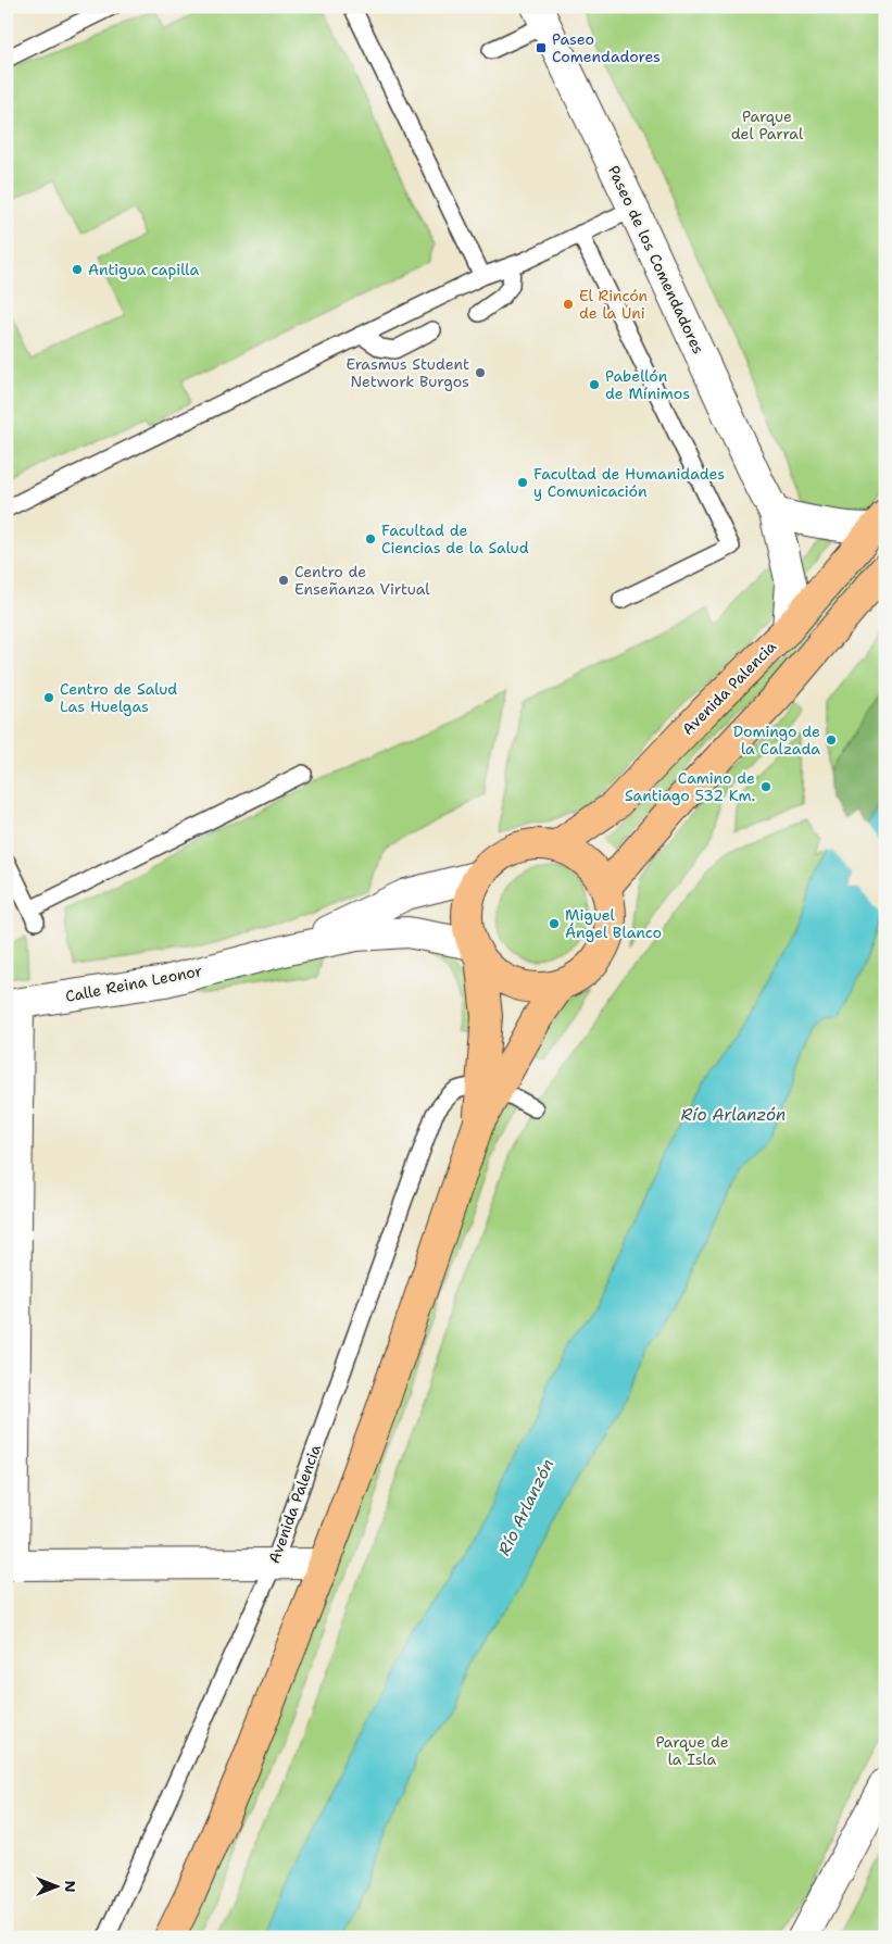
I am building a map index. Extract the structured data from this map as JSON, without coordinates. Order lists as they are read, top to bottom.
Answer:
{
  "streets": {
    "highway": ["Avenida Palencia"],
    "street": ["Paseo de los Comendadores", "Calle Reina Leonor"]
  },
  "crossings": [
    ["Paseo de los Comendadores", "Avenida Palencia"],
    ["Avenida Palencia", "Calle Reina Leonor"]
  ],
  "water": ["Río Arlanzón"],
  "parks": ["Parque del Parral", "Parque de la Isla"],
  "places": {
    "transit": ["Paseo Comendadores"],
    "other": [
      "Antigua capilla",
      "El Rincón de la Uni",
      "Erasmus Student Network Burgos",
      "Pabellón de Mínimos",
      "Facultad de Humanidades y Comunicación",
      "Facultad de Ciencias de la Salud",
      "Centro de Enseñanza Virtual",
      "Centro de Salud Las Huelgas",
      "Domingo de la Calzada",
      "Camino de Santiago 532 Km.",
      "Miguel Ángel Blanco"
    ]
  },
  "north": "right"
}
